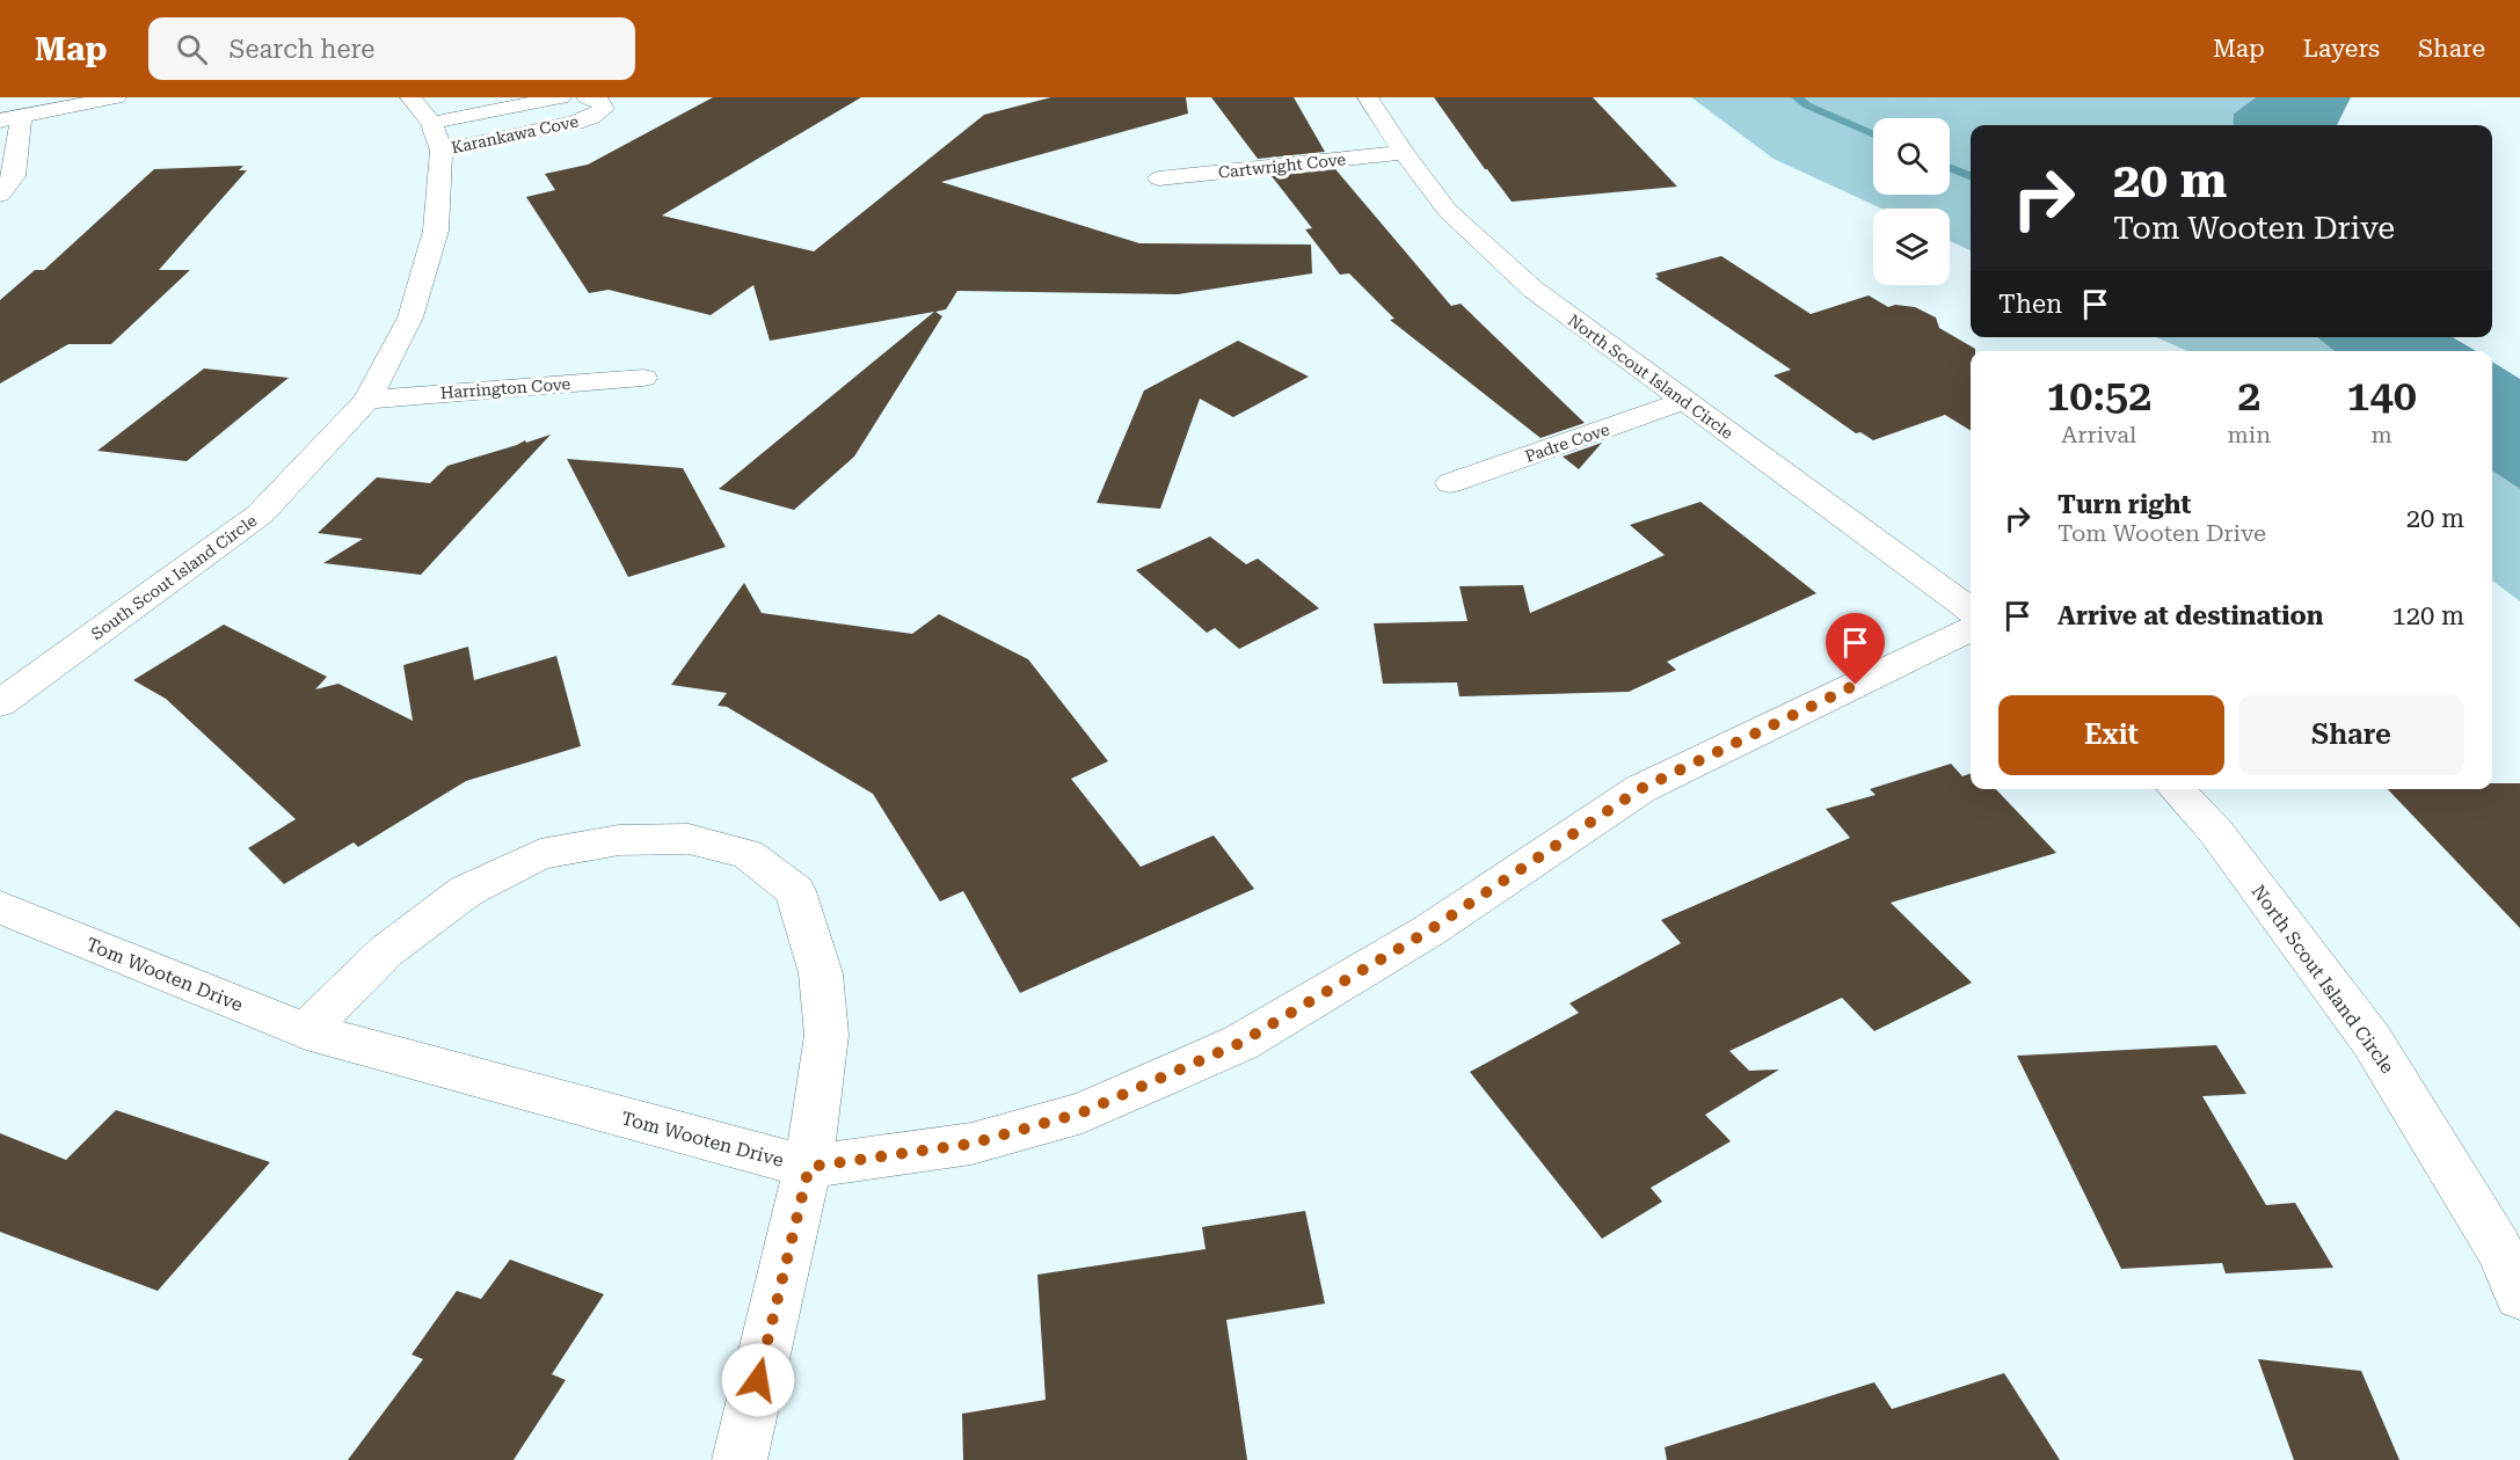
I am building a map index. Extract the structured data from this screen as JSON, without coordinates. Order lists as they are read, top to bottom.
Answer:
{
  "streets": {
    "street": [
      "Karankawa Cove",
      "Cartwright Cove",
      "North Scout Island Circle",
      "Harrington Cove",
      "Padre Cove",
      "South Scout Island Circle",
      "Tom Wooten Drive"
    ]
  },
  "crossings": [
    ["Karankawa Cove", "South Scout Island Circle"],
    ["Cartwright Cove", "North Scout Island Circle"],
    ["North Scout Island Circle", "Padre Cove"],
    ["Harrington Cove", "South Scout Island Circle"]
  ],
  "page": {
    "header": "Map",
    "search": "Search here",
    "nav": ["Map", "Layers", "Share"],
    "turn": ["20 m", "Tom Wooten Drive"],
    "then": "Then",
    "eta": [
      "10:52",
      "Arrival",
      "2",
      "min",
      "140",
      "m"
    ],
    "list": [
      {
        "name": "Turn right",
        "note": "Tom Wooten Drive",
        "value": "20 m"
      },
      {
        "name": "Arrive at destination",
        "value": "120 m"
      }
    ],
    "buttons": ["Exit", "Share"]
  }
}
